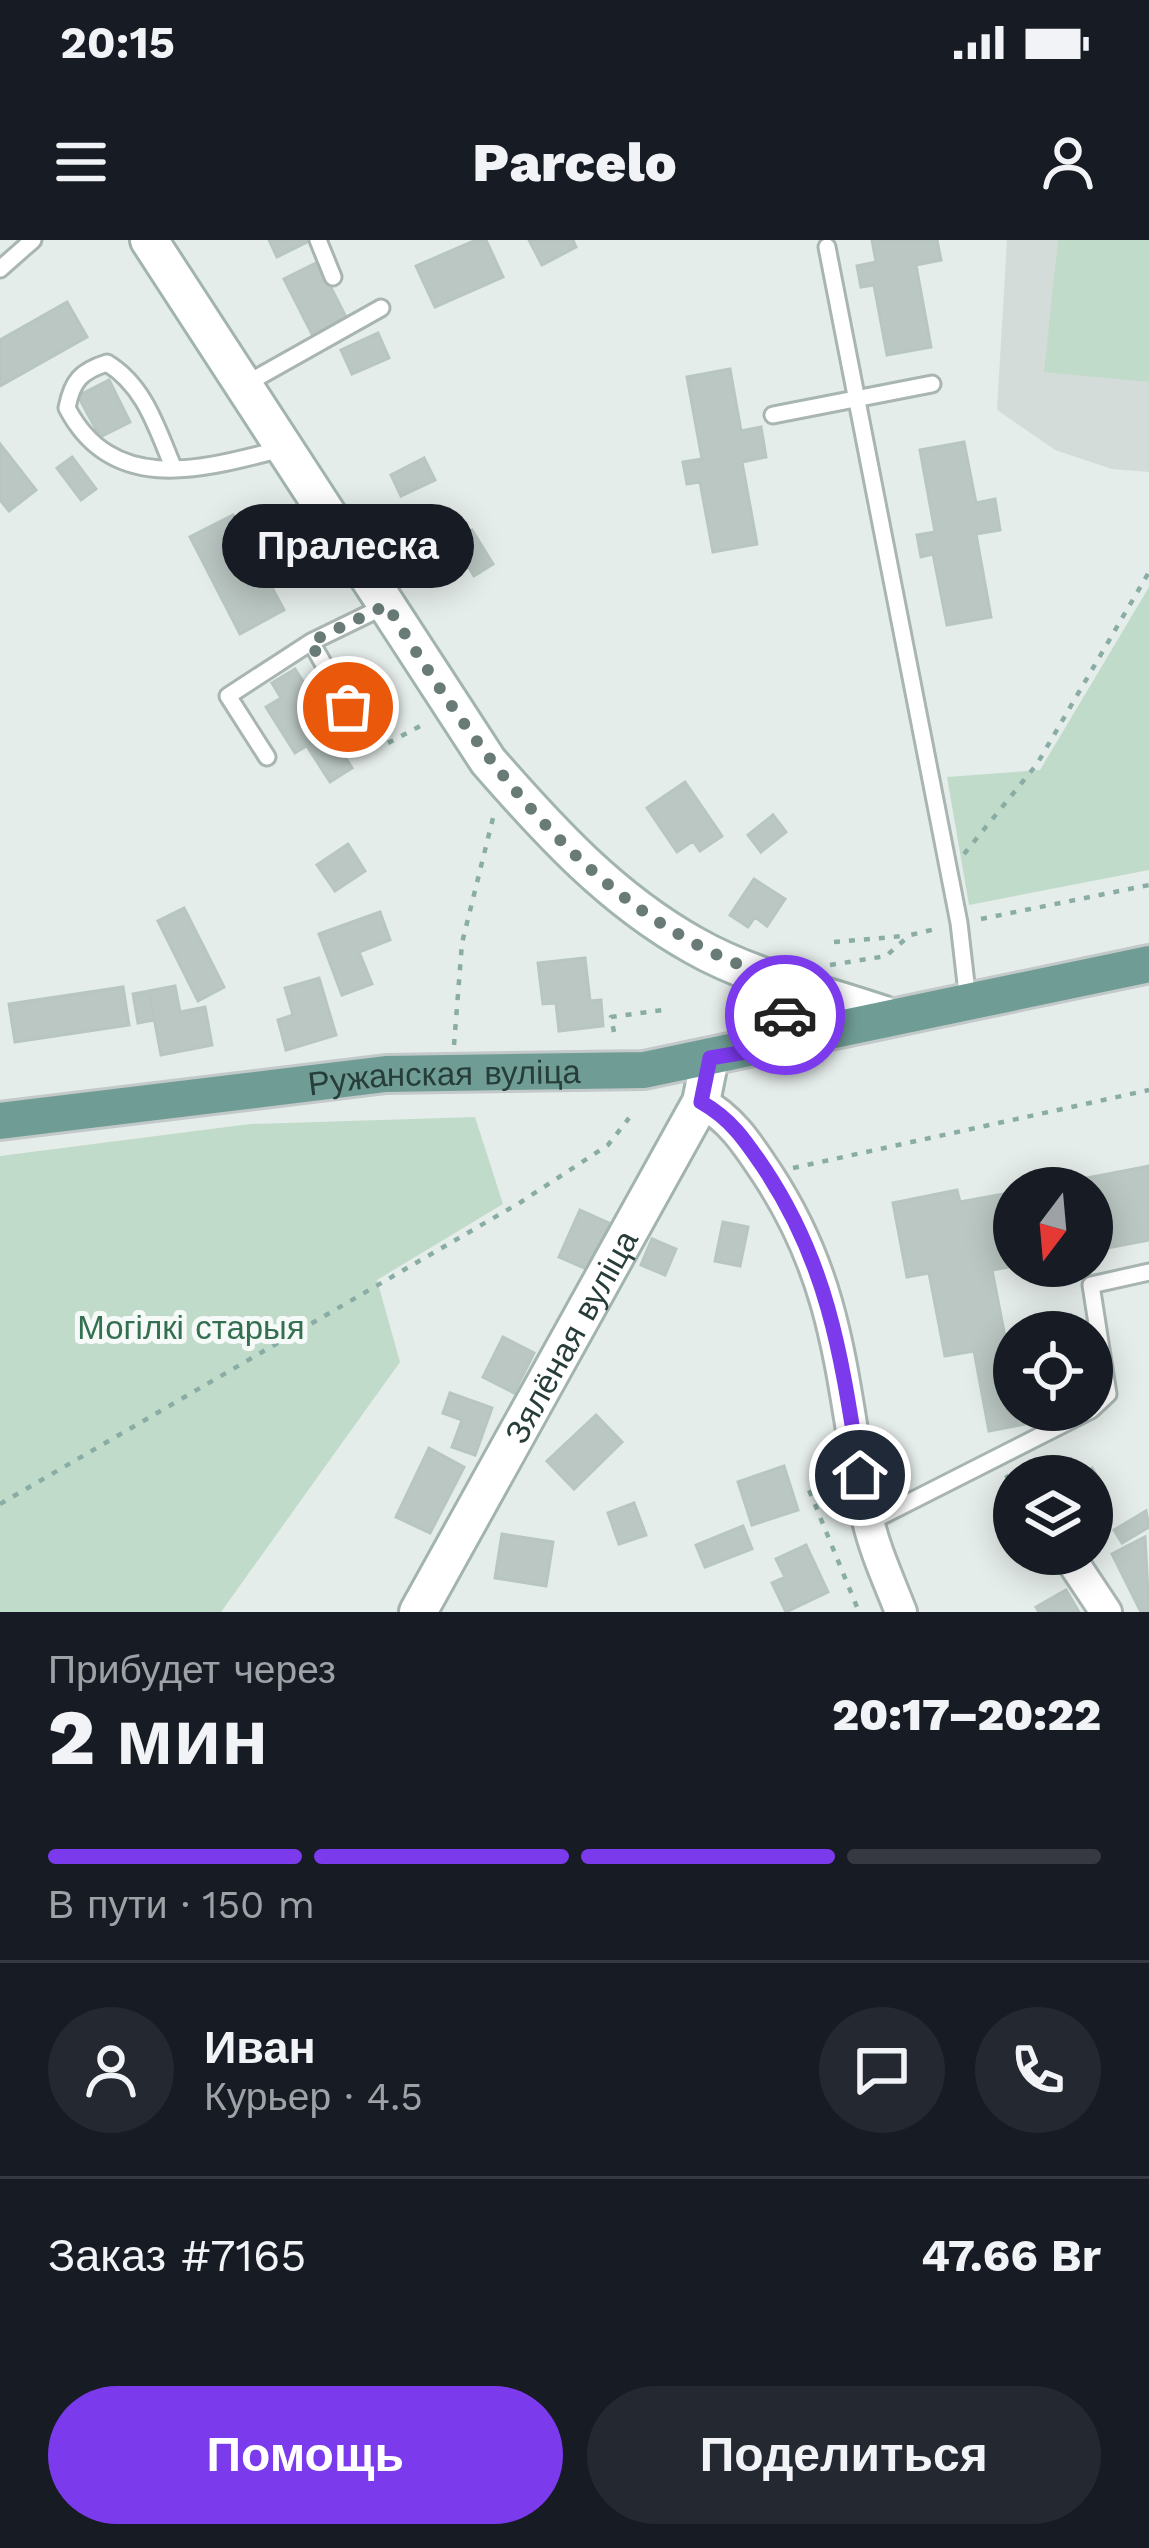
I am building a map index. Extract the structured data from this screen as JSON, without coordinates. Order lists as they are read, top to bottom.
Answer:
{
  "streets": {
    "main road": ["Ружанская вуліца", "Зялёная вуліца"]
  },
  "crossings": [
    ["Ружанская вуліца", "Зялёная вуліца"]
  ],
  "parks": ["Могілкі старыя"],
  "places": ["Пралеска"],
  "north": "bottom",
  "page": {
    "status": "20:15",
    "header": "Parcelo",
    "bubble": "Пралеска",
    "heading": ["2 мин", "Прибудет через", "20:17–20:22"],
    "panel": [
      "Иван",
      "Курьер · 4.5",
      "Заказ #7165",
      "47.66 Br"
    ],
    "bar": "В пути · 150 m",
    "buttons": ["Помощь", "Поделиться"]
  }
}
